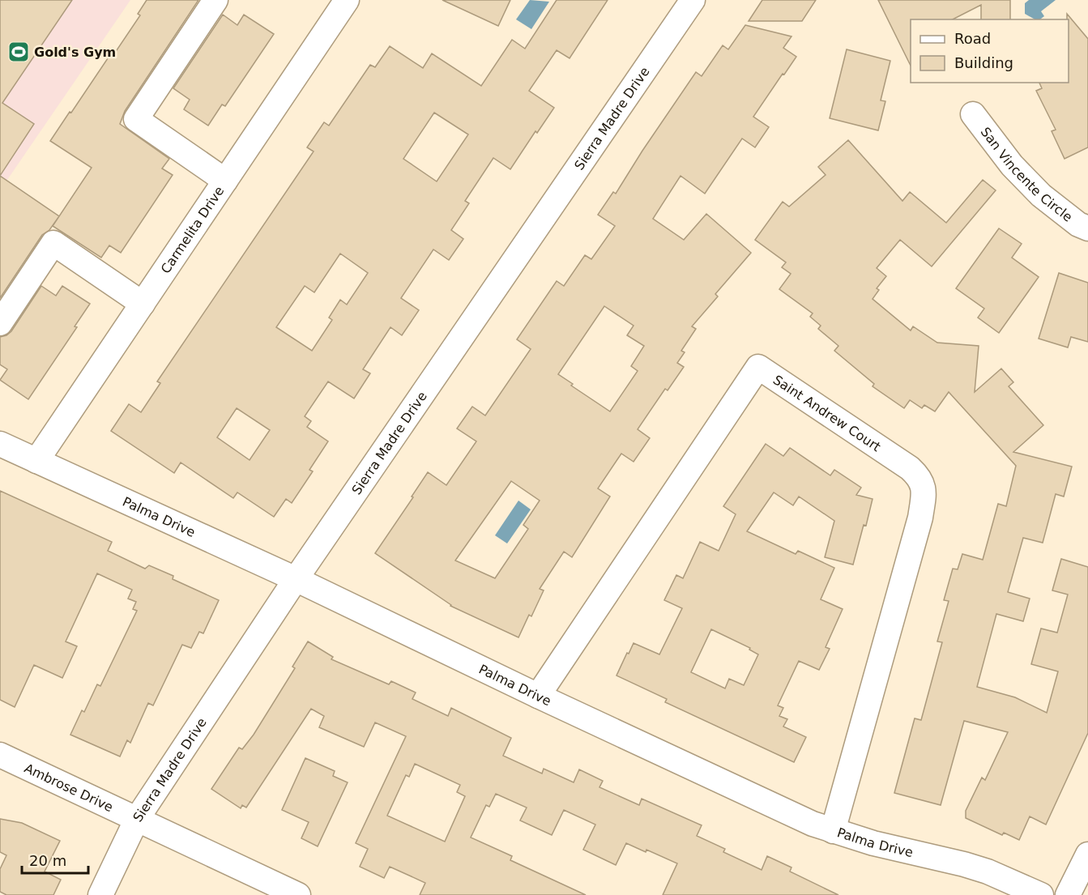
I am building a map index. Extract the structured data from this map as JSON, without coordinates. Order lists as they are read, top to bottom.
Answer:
{
  "streets": {
    "street": [
      "Sierra Madre Drive",
      "San Vincente Circle",
      "Carmelita Drive",
      "Saint Andrew Court",
      "Palma Drive",
      "Ambrose Drive"
    ]
  },
  "crossings": [
    ["Sierra Madre Drive", "Palma Drive"],
    ["Sierra Madre Drive", "Ambrose Drive"],
    ["Carmelita Drive", "Palma Drive"],
    ["Saint Andrew Court", "Palma Drive"]
  ],
  "places": {
    "sports": ["Gold's Gym"]
  },
  "legend": ["Road", "Building"],
  "scale_bar": "20 m"
}
